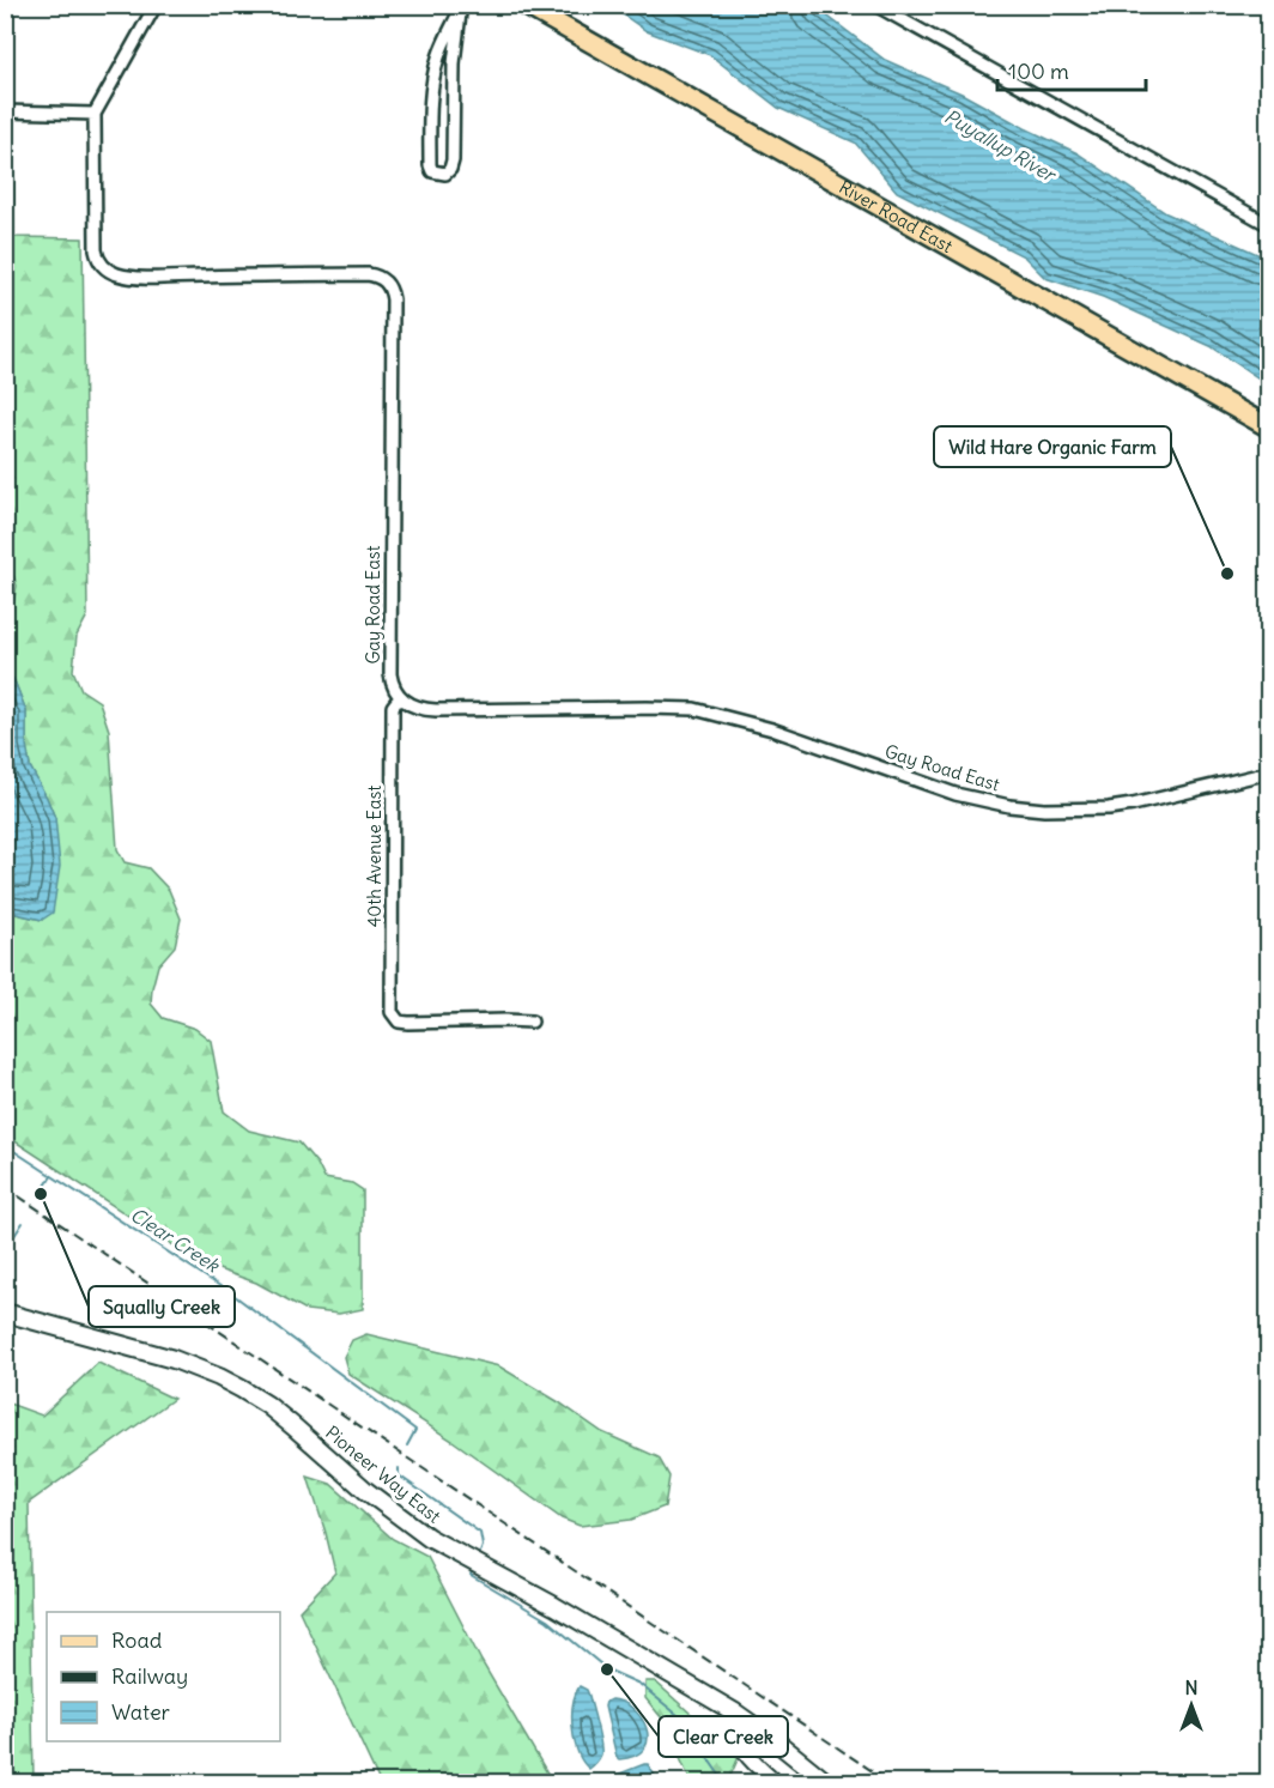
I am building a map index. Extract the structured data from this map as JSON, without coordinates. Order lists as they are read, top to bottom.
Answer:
{
  "streets": {
    "main road": ["River Road East", "Pioneer Way East"],
    "street": ["Gay Road East", "40th Avenue East"]
  },
  "crossings": [
    ["Gay Road East", "40th Avenue East"]
  ],
  "water": ["Puyallup River", "Clear Creek"],
  "places": ["Wild Hare Organic Farm", "Squally Creek", "Clear Creek"],
  "legend": ["Road", "Railway", "Water"],
  "scale_bar": "100 m",
  "north": "top"
}
